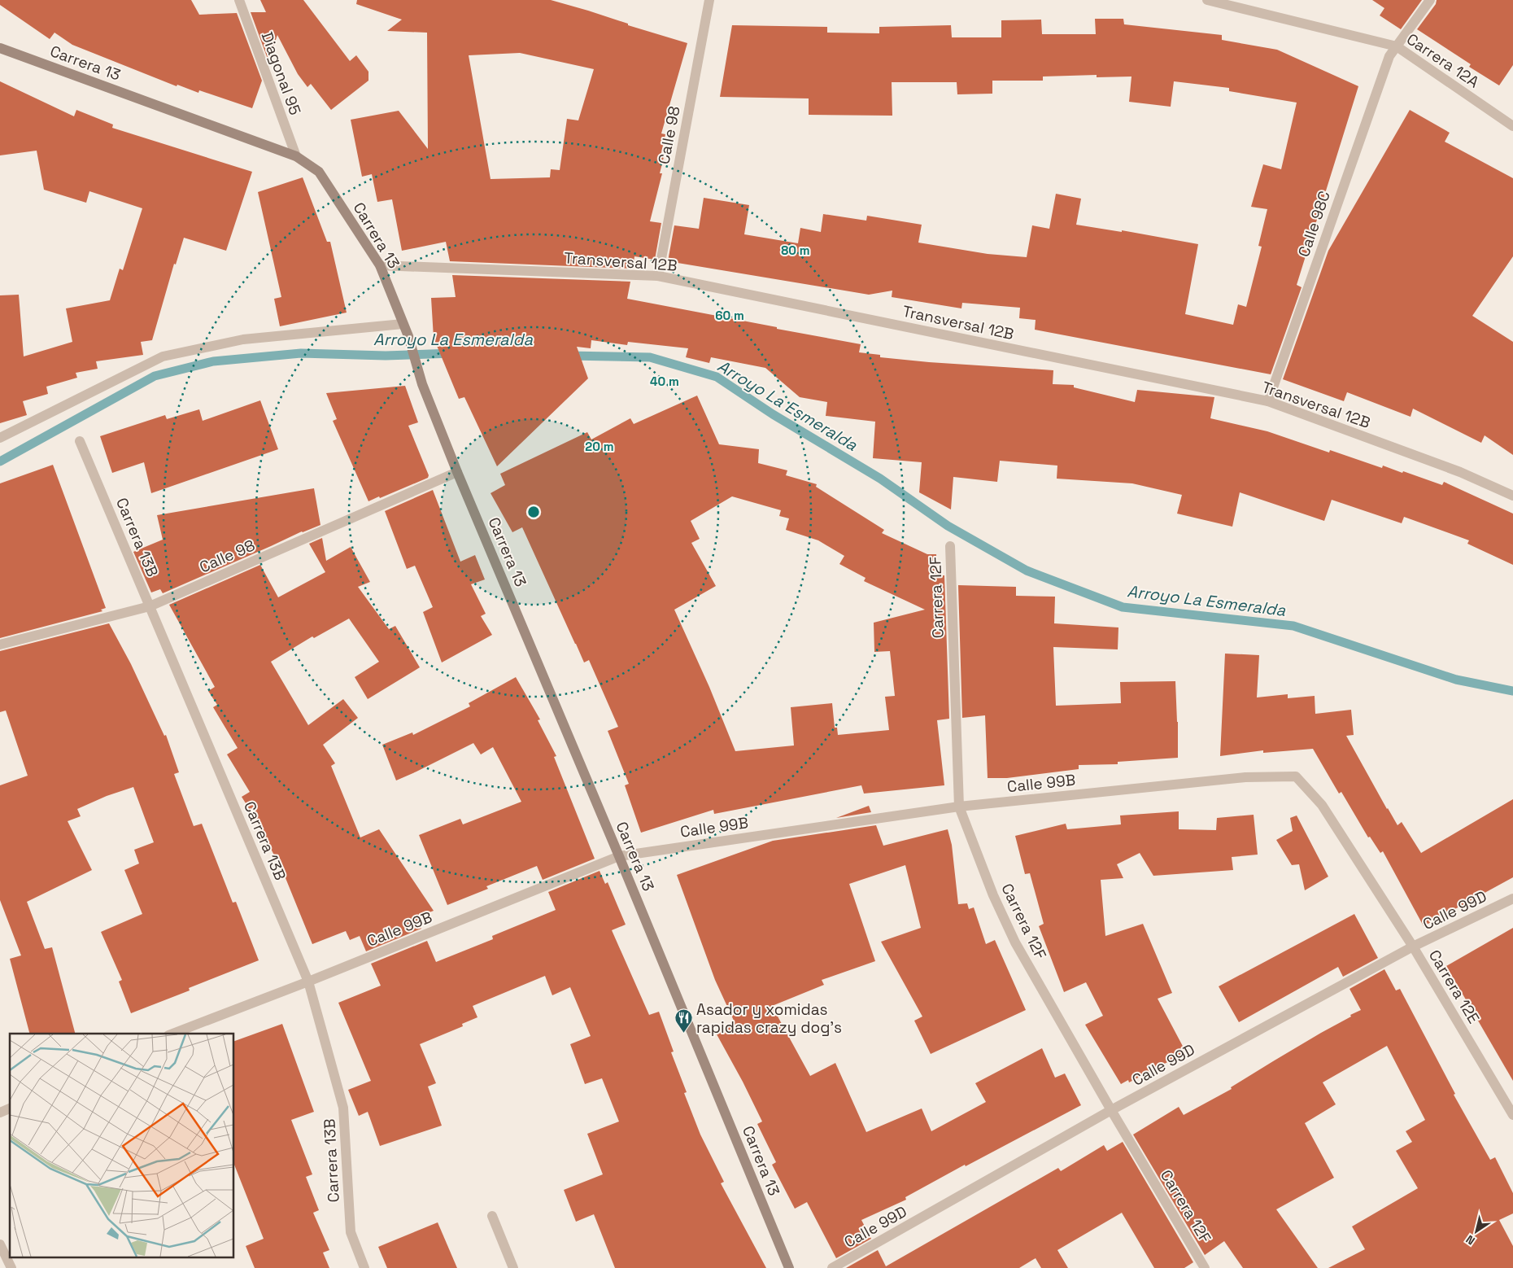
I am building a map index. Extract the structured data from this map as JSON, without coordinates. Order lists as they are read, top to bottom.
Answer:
{
  "streets": {
    "street": [
      "Carrera 12A",
      "Carrera 13",
      "Diagonal 95",
      "Calle 98",
      "Calle 98C",
      "Transversal 12B",
      "Carrera 13B",
      "Carrera 12F",
      "Calle 99B",
      "Calle 99D",
      "Carrera 12E"
    ]
  },
  "crossings": [
    ["Carrera 12A", "Calle 98C"],
    ["Carrera 13", "Diagonal 95"],
    ["Carrera 13", "Calle 98"],
    ["Carrera 13", "Transversal 12B"],
    ["Carrera 13", "Calle 99B"],
    ["Calle 98", "Transversal 12B"],
    ["Calle 98", "Carrera 13B"],
    ["Calle 98C", "Transversal 12B"],
    ["Carrera 13B", "Calle 99B"],
    ["Carrera 12F", "Calle 99B"],
    ["Carrera 12F", "Calle 99D"],
    ["Calle 99B", "Carrera 12E"],
    ["Calle 99D", "Carrera 12E"]
  ],
  "water": ["Arroyo La Esmeralda"],
  "places": {
    "restaurant": ["Asador y xomidas rapidas crazy dog's"]
  },
  "north": "bottom left",
  "rings": [
    "80 m",
    "60 m",
    "40 m",
    "20 m"
  ]
}
